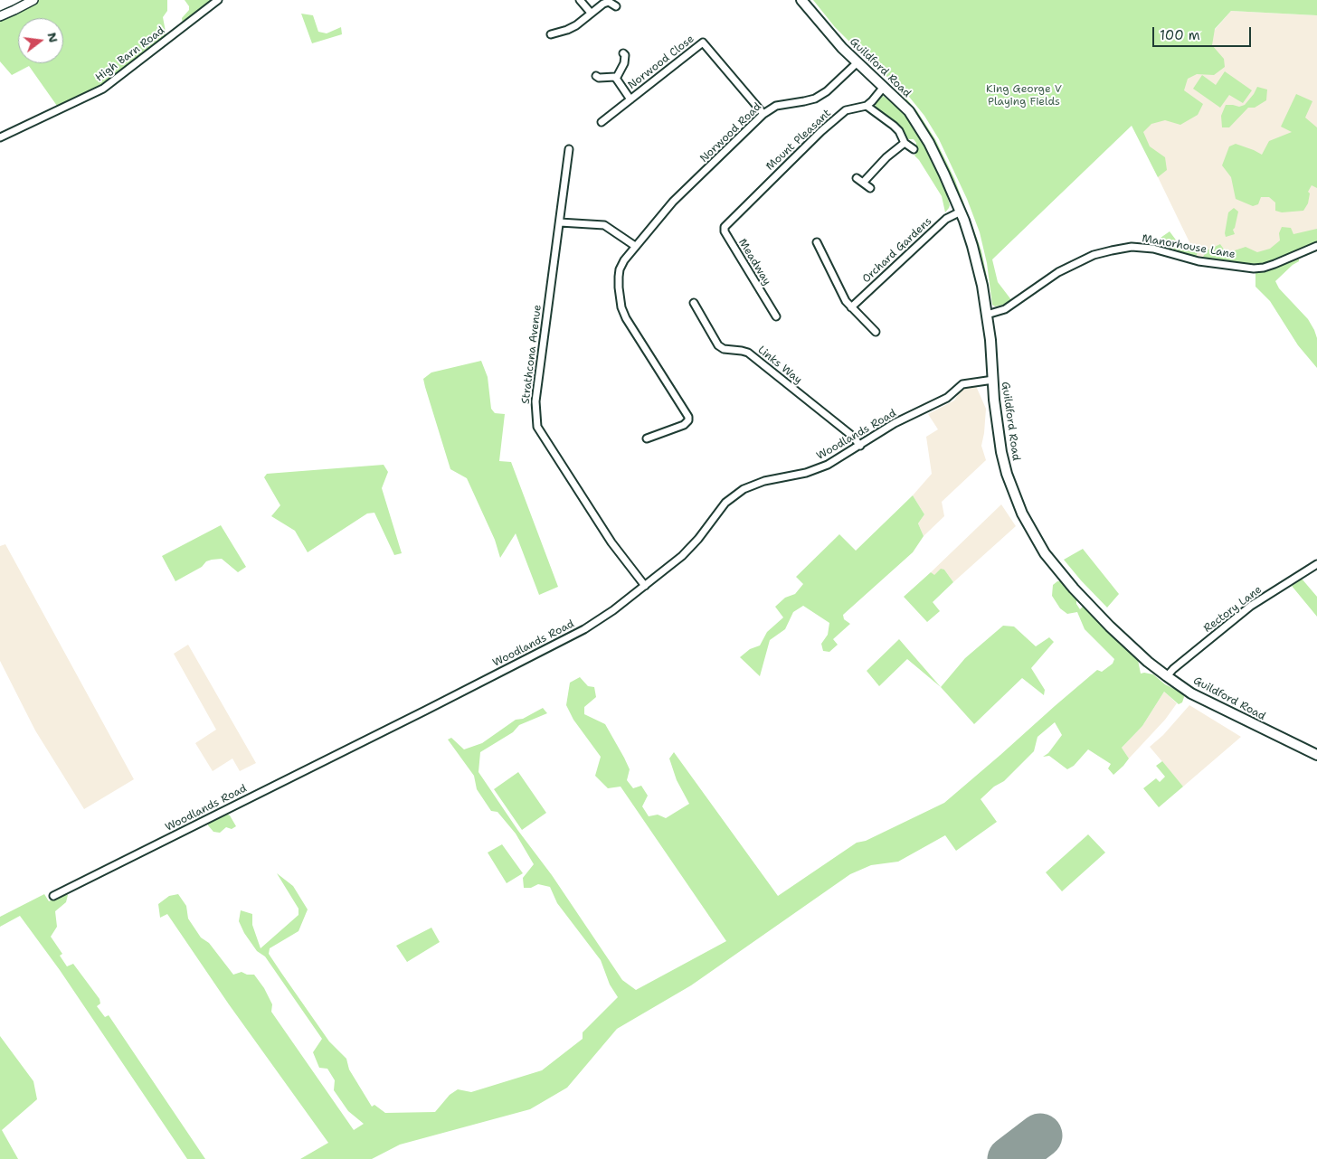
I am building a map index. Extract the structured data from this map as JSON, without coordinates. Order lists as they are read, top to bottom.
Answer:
{
  "streets": {
    "main road": ["Guildford Road"],
    "street": [
      "High Barn Road",
      "Norwood Close",
      "Norwood Road",
      "Mount Pleasant",
      "Manorhouse Lane",
      "Orchard Gardens",
      "Meadway",
      "Strathcona Avenue",
      "Links Way",
      "Woodlands Road",
      "Rectory Lane"
    ]
  },
  "crossings": [
    ["Norwood Close", "Norwood Road"],
    ["Guildford Road", "Norwood Road"],
    ["Guildford Road", "Manorhouse Lane"],
    ["Guildford Road", "Orchard Gardens"],
    ["Guildford Road", "Woodlands Road"],
    ["Guildford Road", "Rectory Lane"],
    ["Mount Pleasant", "Meadway"],
    ["Strathcona Avenue", "Woodlands Road"],
    ["Links Way", "Woodlands Road"]
  ],
  "parks": ["King George V Playing Fields"],
  "scale_bar": "100 m",
  "north": "right"
}
